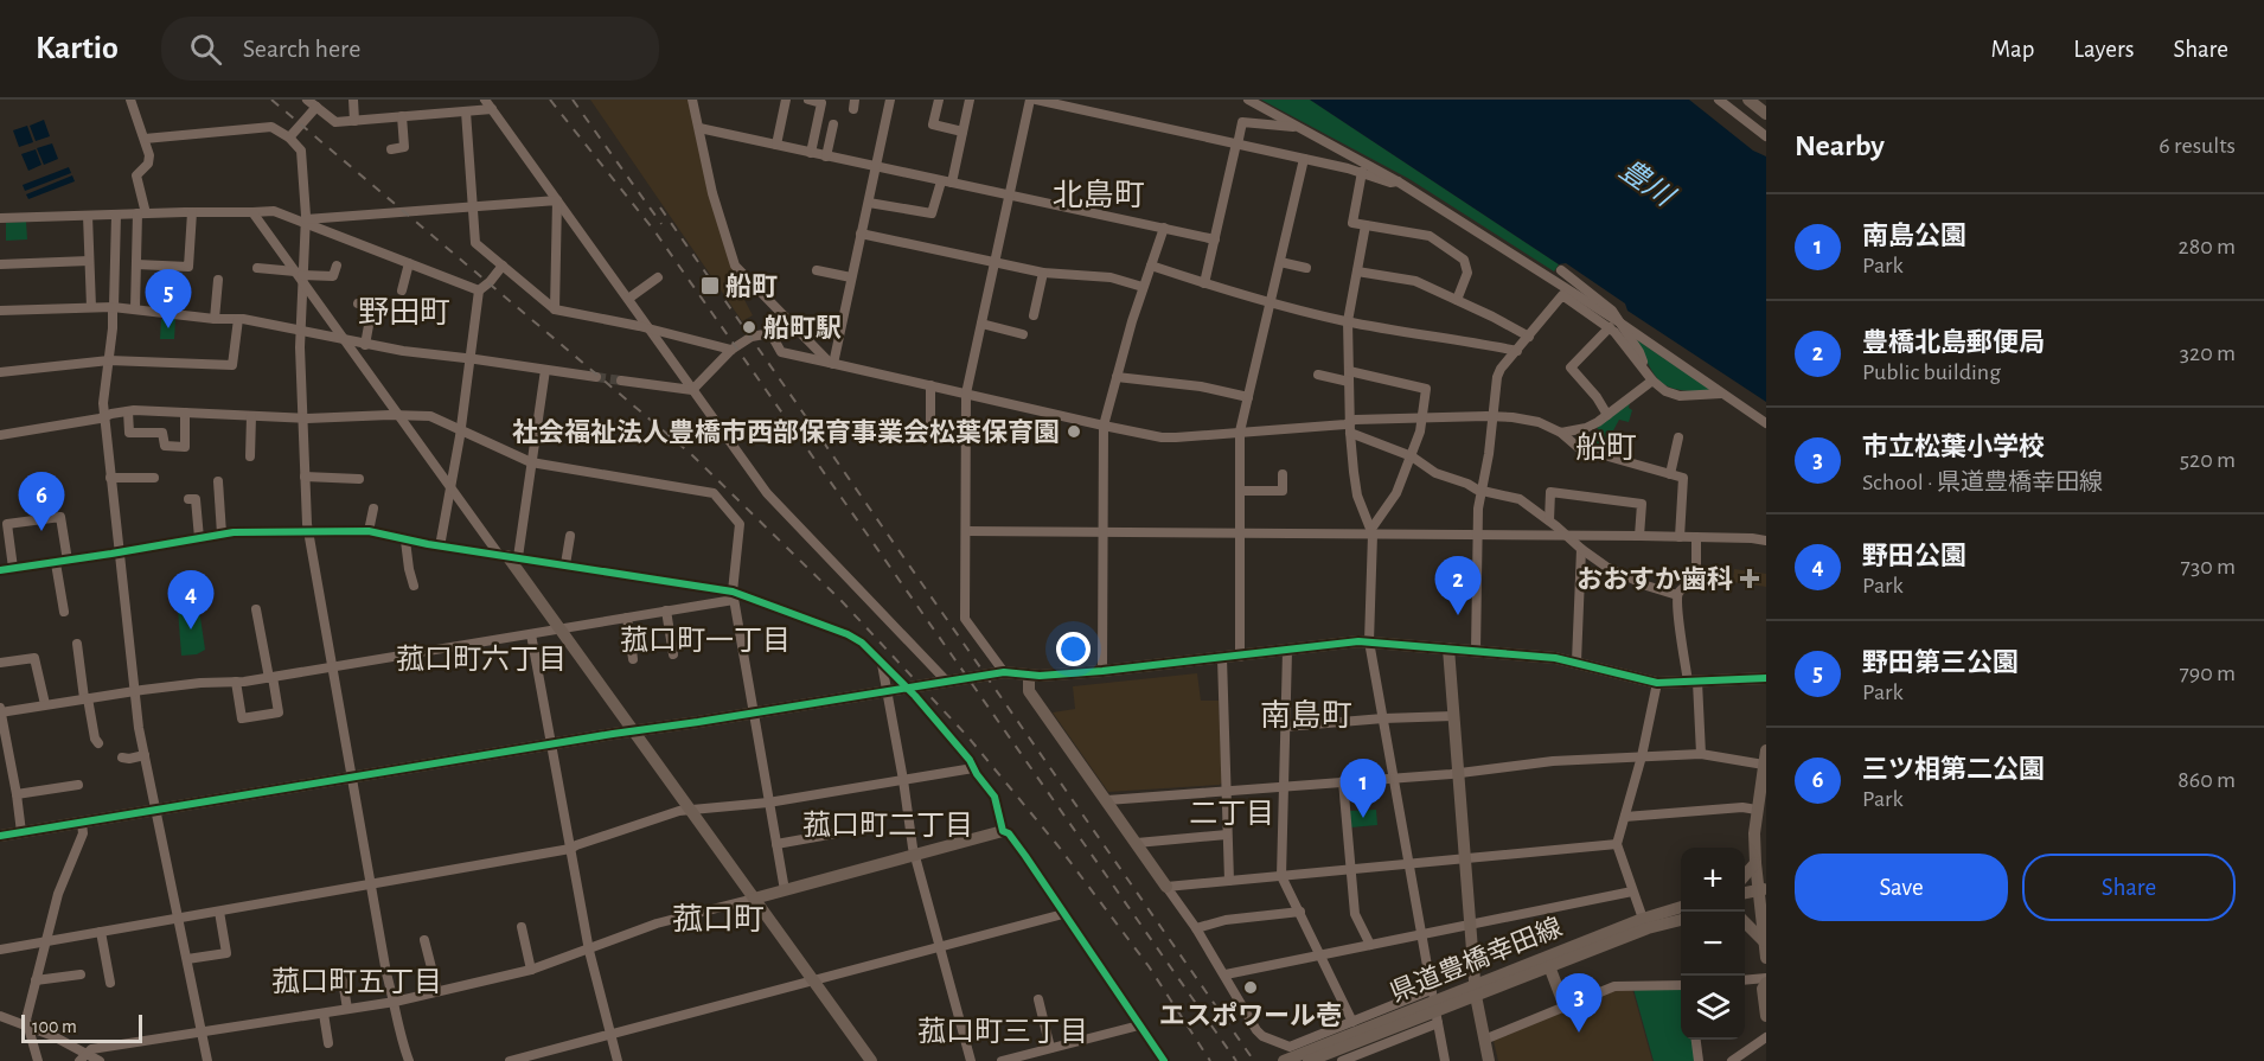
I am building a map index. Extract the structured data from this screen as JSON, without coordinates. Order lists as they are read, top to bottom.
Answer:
{
  "streets": {
    "street": ["県道豊橋幸田線"]
  },
  "districts": [
    "北島町",
    "野田町",
    "船町",
    "菰口町一丁目",
    "菰口町六丁目",
    "南島町",
    "二丁目",
    "菰口町二丁目",
    "菰口町",
    "菰口町五丁目",
    "菰口町三丁目"
  ],
  "water": ["豊川"],
  "places": {
    "transit": ["船町"],
    "other": ["船町駅", "社会福祉法人豊橋市西部保育事業会松葉保育園", "エスポワール壱"],
    "health": ["おおすか歯科"]
  },
  "scale_bar": "100 m",
  "page": {
    "header": "Kartio",
    "search": "Search here",
    "nav": ["Map", "Layers", "Share"],
    "heading": ["Nearby", "6 results"],
    "list": [
      {
        "mark": "1",
        "name": "南島公園",
        "note": "Park",
        "value": "280 m"
      },
      {
        "mark": "2",
        "name": "豊橋北島郵便局",
        "note": "Public building",
        "value": "320 m"
      },
      {
        "mark": "3",
        "name": "市立松葉小学校",
        "note": "School · 県道豊橋幸田線",
        "value": "520 m"
      },
      {
        "mark": "4",
        "name": "野田公園",
        "note": "Park",
        "value": "730 m"
      },
      {
        "mark": "5",
        "name": "野田第三公園",
        "note": "Park",
        "value": "790 m"
      },
      {
        "mark": "6",
        "name": "三ツ相第二公園",
        "note": "Park",
        "value": "860 m"
      }
    ],
    "pins": [
      "5",
      "6",
      "2",
      "4",
      "1",
      "3"
    ],
    "buttons": ["Save", "Share"],
    "map_buttons": ["+", "−"],
    "scale": "100 m"
  }
}
